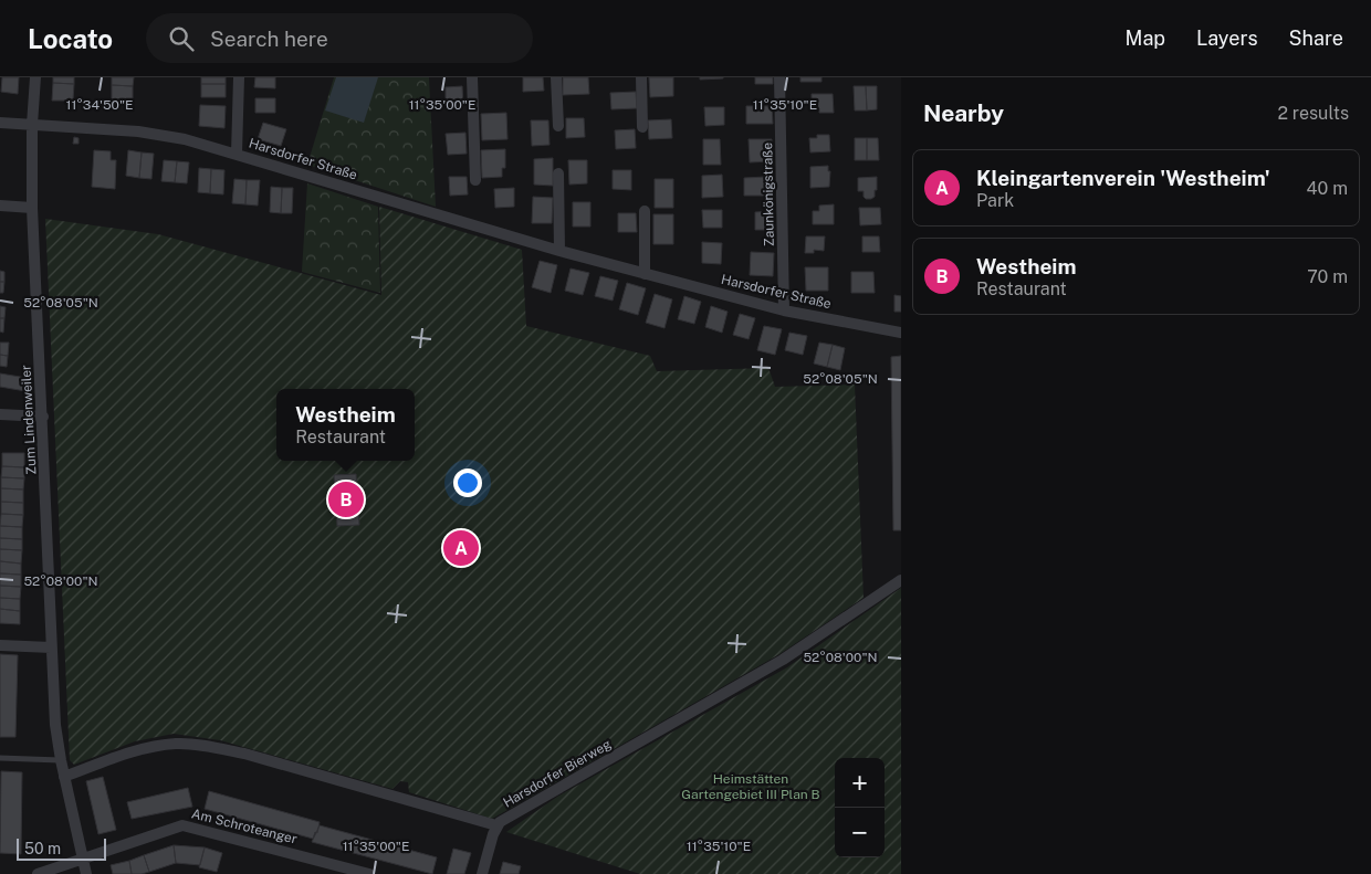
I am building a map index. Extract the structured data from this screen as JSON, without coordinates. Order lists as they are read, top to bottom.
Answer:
{
  "streets": {
    "street": [
      "Harsdorfer Straße",
      "Zaunkönigstraße",
      "Zum Lindenweiler",
      "Harsdorfer Bierweg",
      "Am Schroteanger"
    ]
  },
  "crossings": [
    ["Harsdorfer Straße", "Zaunkönigstraße"],
    ["Harsdorfer Straße", "Zum Lindenweiler"],
    ["Zum Lindenweiler", "Harsdorfer Bierweg"],
    ["Zum Lindenweiler", "Am Schroteanger"]
  ],
  "parks": ["Heimstätten Gartengebiet III Plan B"],
  "scale_bar": "50 m",
  "page": {
    "header": "Locato",
    "search": "Search here",
    "nav": ["Map", "Layers", "Share"],
    "heading": ["Nearby", "2 results"],
    "list": [
      {
        "mark": "A",
        "name": "Kleingartenverein 'Westheim'",
        "note": "Park",
        "value": "40 m"
      },
      {
        "mark": "B",
        "name": "Westheim",
        "note": "Restaurant",
        "value": "70 m"
      }
    ],
    "popup": ["Westheim", "Restaurant"],
    "pins": ["B", "A"],
    "map_buttons": ["+", "−"],
    "scale": "50 m"
  },
  "coordinates": [
    "11°34'50\"E",
    "11°35'00\"E",
    "11°35'10\"E",
    "52°08'05\"N",
    "52°08'00\"N"
  ]
}
